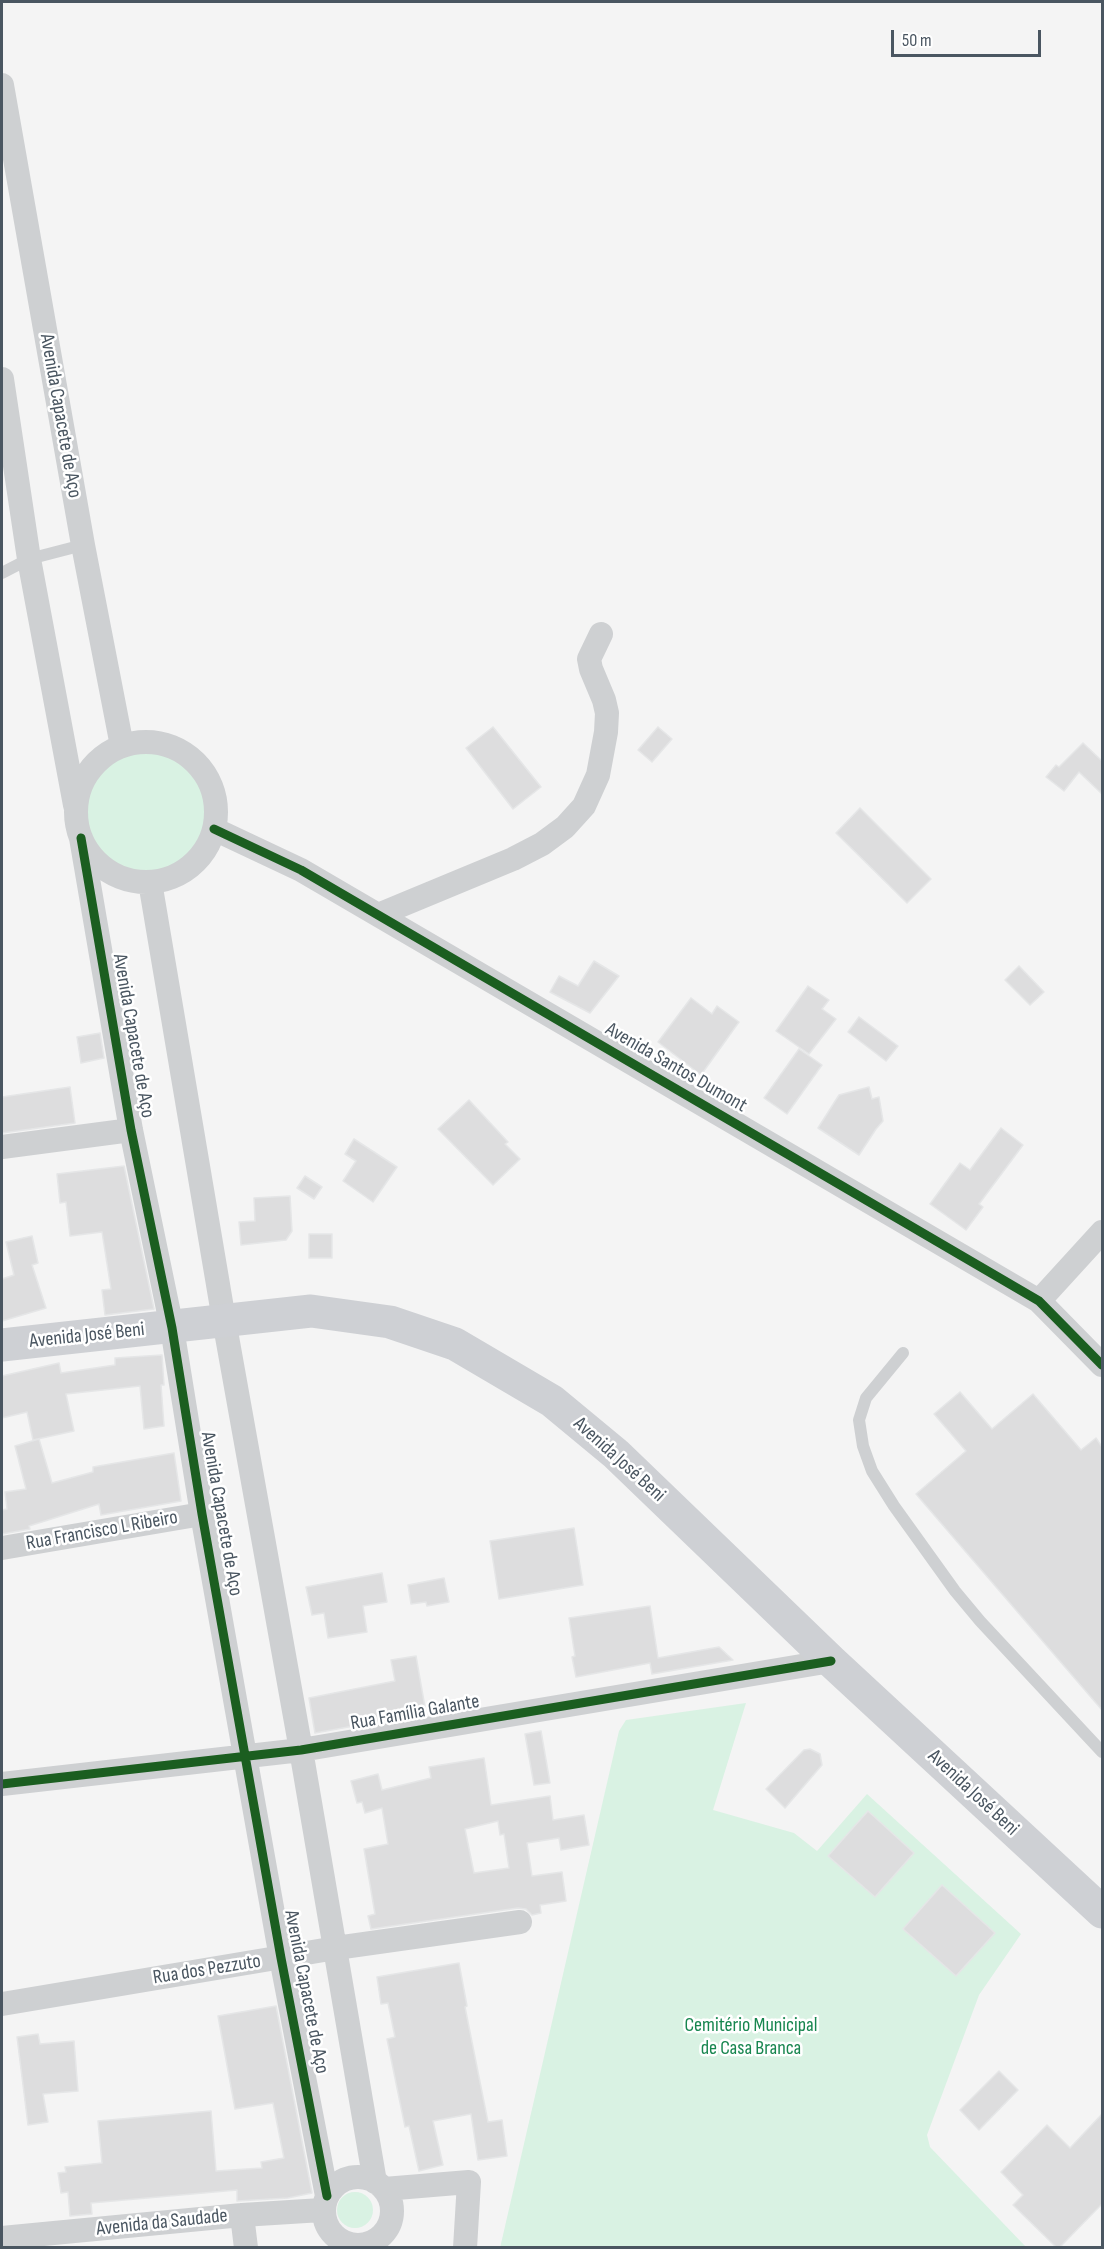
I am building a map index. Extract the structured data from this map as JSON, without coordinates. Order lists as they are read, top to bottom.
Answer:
{
  "streets": {
    "main road": ["Avenida José Beni"],
    "street": [
      "Avenida Capacete de Aço",
      "Avenida Santos Dumont",
      "Rua Francisco L Ribeiro",
      "Rua Família Galante",
      "Rua dos Pezzuto",
      "Avenida da Saudade"
    ]
  },
  "crossings": [
    ["Avenida Capacete de Aço", "Avenida Santos Dumont"],
    ["Avenida Capacete de Aço", "Avenida José Beni"],
    ["Avenida Capacete de Aço", "Rua Francisco L Ribeiro"],
    ["Avenida Capacete de Aço", "Rua Família Galante"],
    ["Avenida Capacete de Aço", "Rua dos Pezzuto"],
    ["Avenida Capacete de Aço", "Avenida da Saudade"],
    ["Avenida José Beni", "Rua Família Galante"]
  ],
  "parks": ["Cemitério Municipal de Casa Branca"],
  "scale_bar": "50 m"
}
